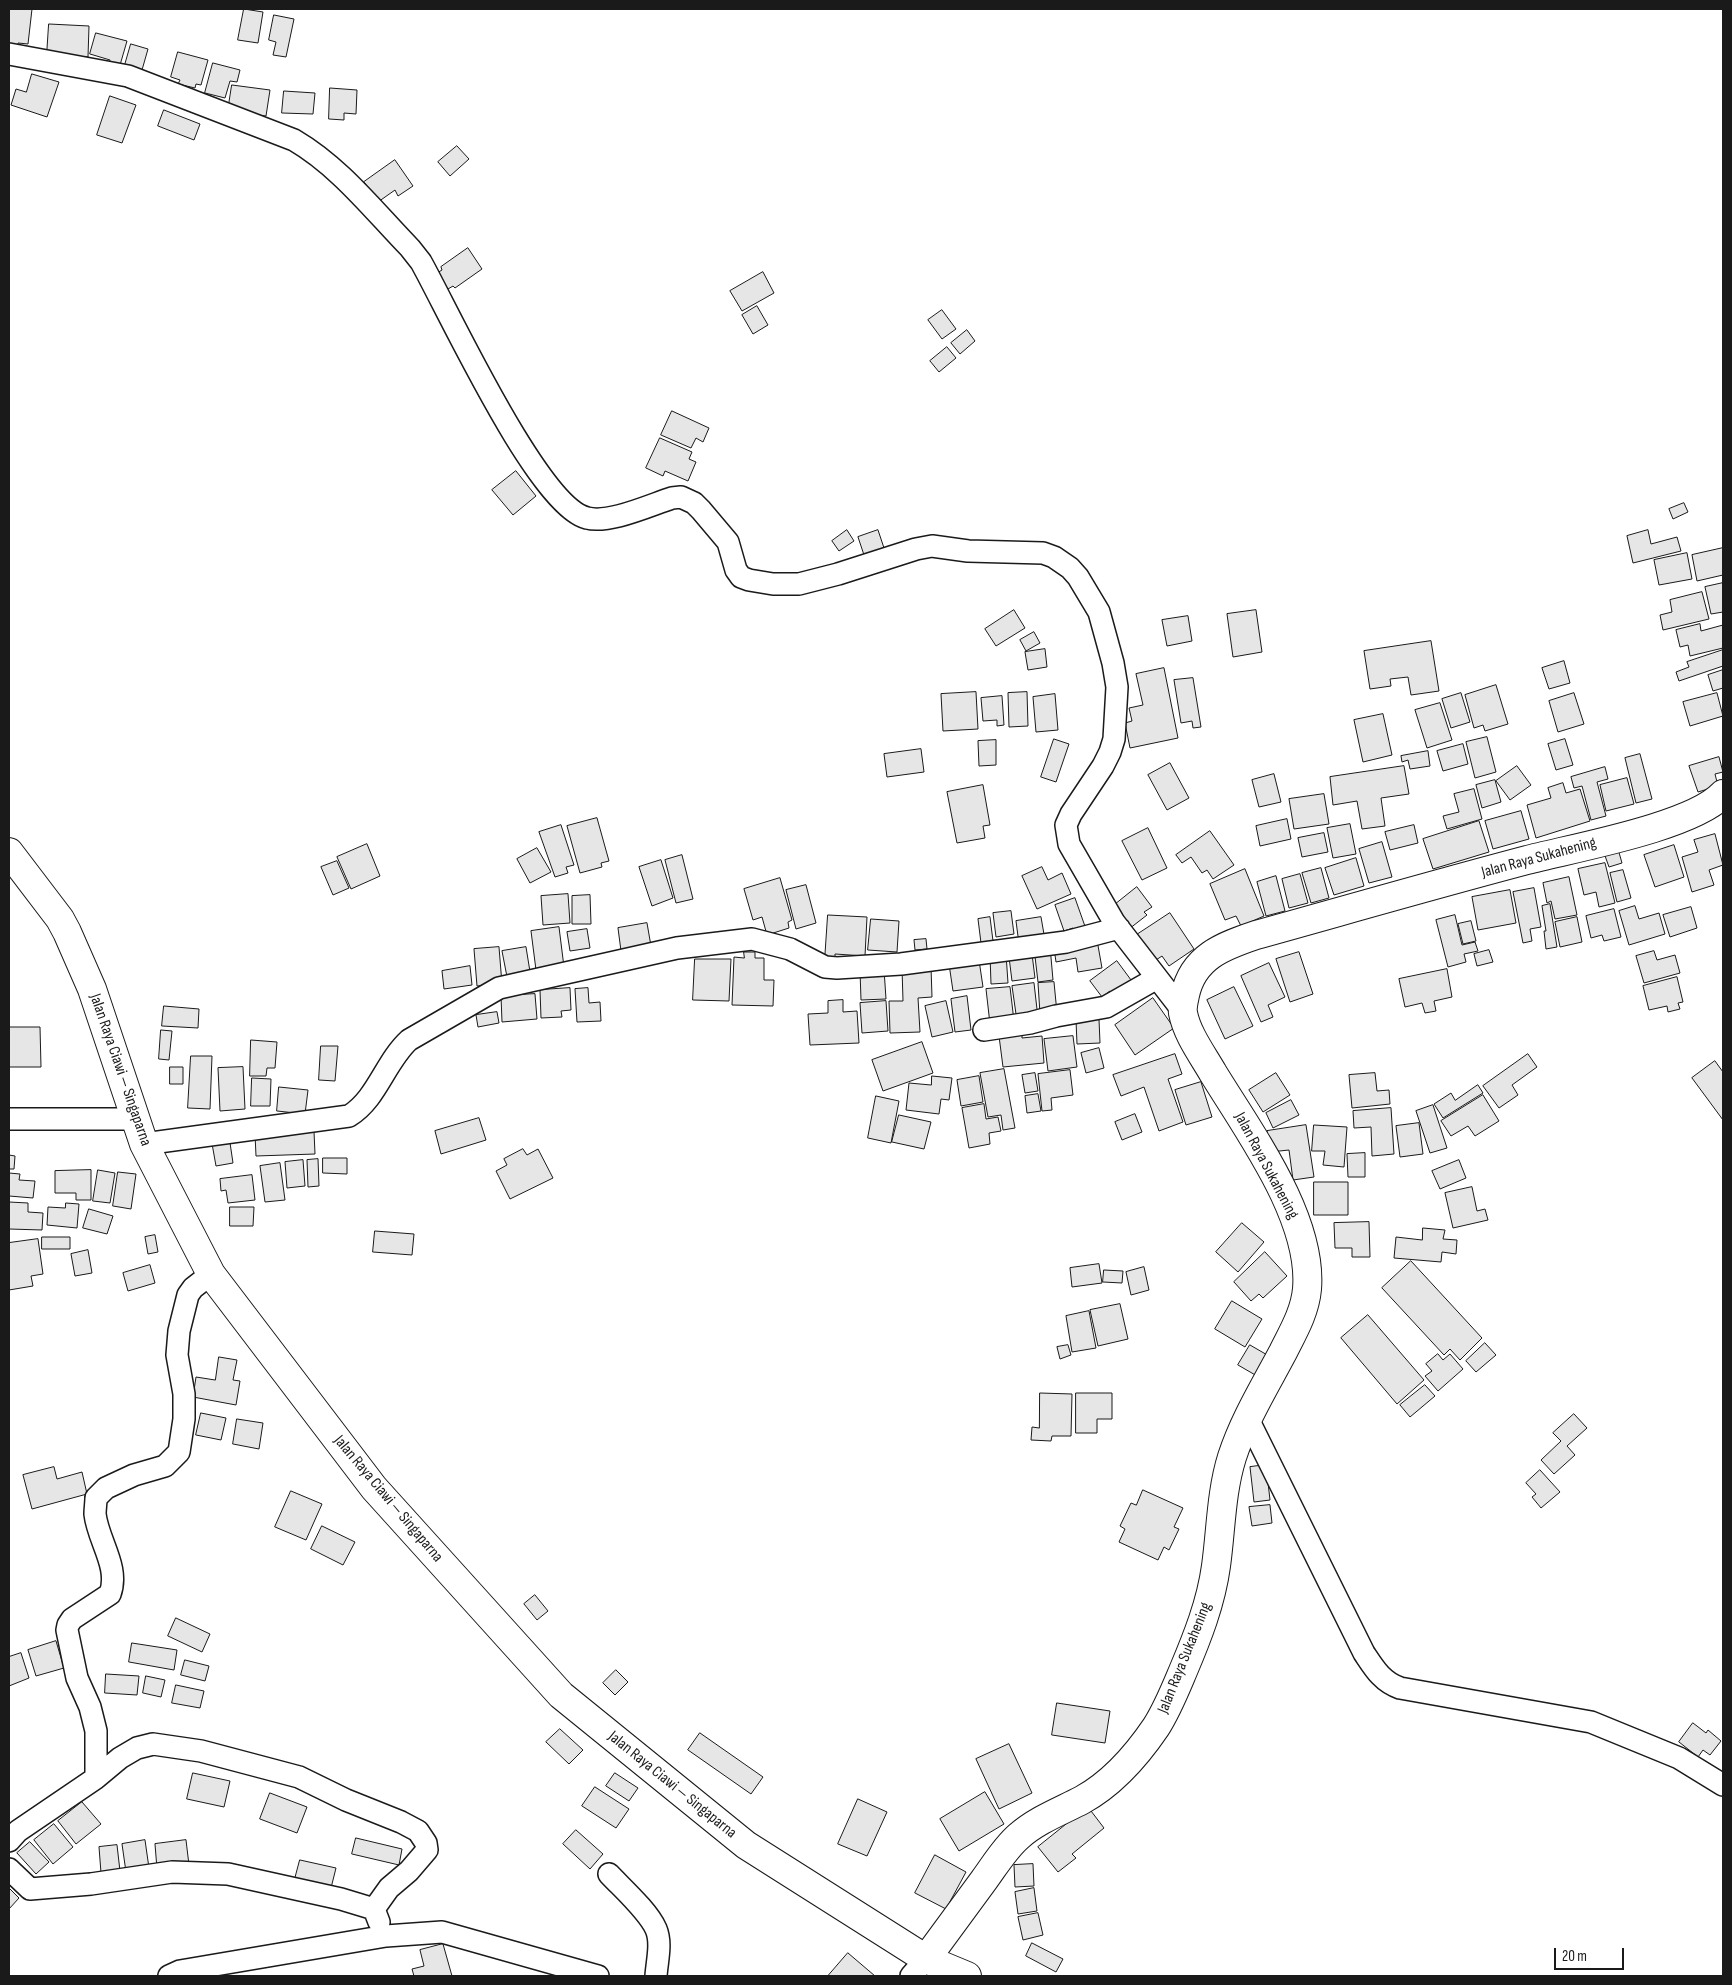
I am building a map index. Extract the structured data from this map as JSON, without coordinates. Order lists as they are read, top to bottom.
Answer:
{
  "streets": {
    "main road": ["Jalan Raya Sukahening", "Jalan Raya Ciawi — Singaparna"]
  },
  "crossings": [
    ["Jalan Raya Sukahening", "Jalan Raya Ciawi — Singaparna"]
  ],
  "scale_bar": "20 m"
}
